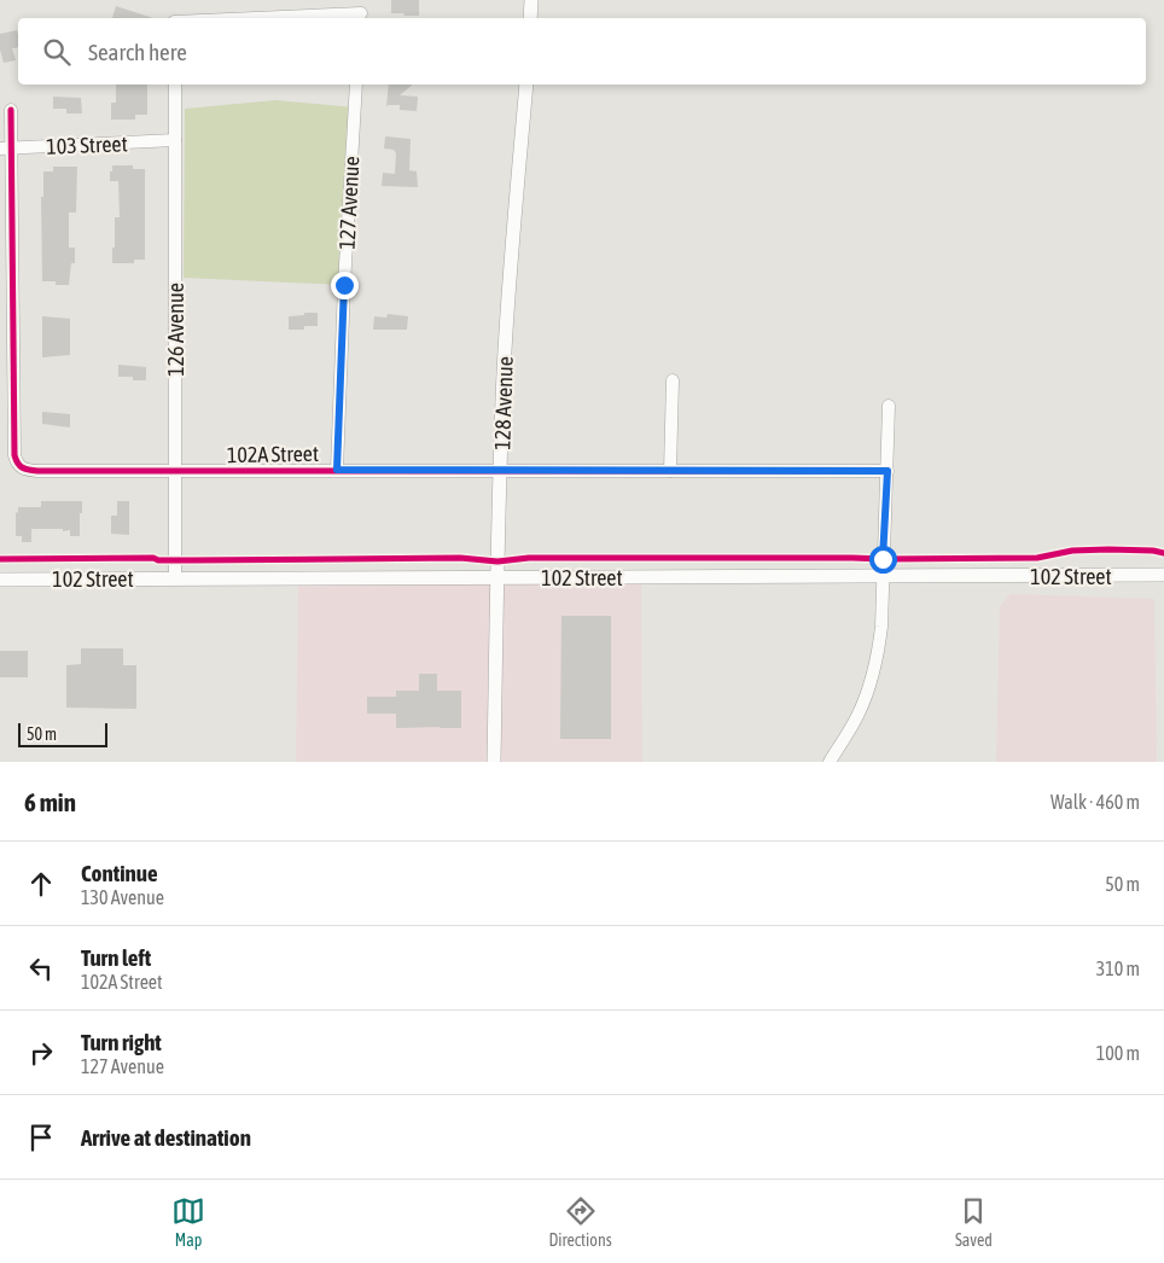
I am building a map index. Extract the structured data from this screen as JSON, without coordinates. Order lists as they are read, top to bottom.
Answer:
{
  "streets": {
    "street": [
      "103 Street",
      "127 Avenue",
      "126 Avenue",
      "128 Avenue",
      "102A Street",
      "102 Street"
    ]
  },
  "crossings": [
    ["103 Street", "126 Avenue"],
    ["127 Avenue", "102A Street"],
    ["126 Avenue", "102A Street"],
    ["126 Avenue", "102 Street"],
    ["128 Avenue", "102A Street"],
    ["128 Avenue", "102 Street"]
  ],
  "scale_bar": "50 m",
  "page": {
    "search": "Search here",
    "scale": "50 m",
    "heading": ["6 min", "Walk · 460 m"],
    "list": [
      ["Continue", "130 Avenue", "50 m"],
      ["Turn left", "102A Street", "310 m"],
      ["Turn right", "127 Avenue", "100 m"],
      "Arrive at destination"
    ],
    "nav": ["Map", "Directions", "Saved"]
  }
}
